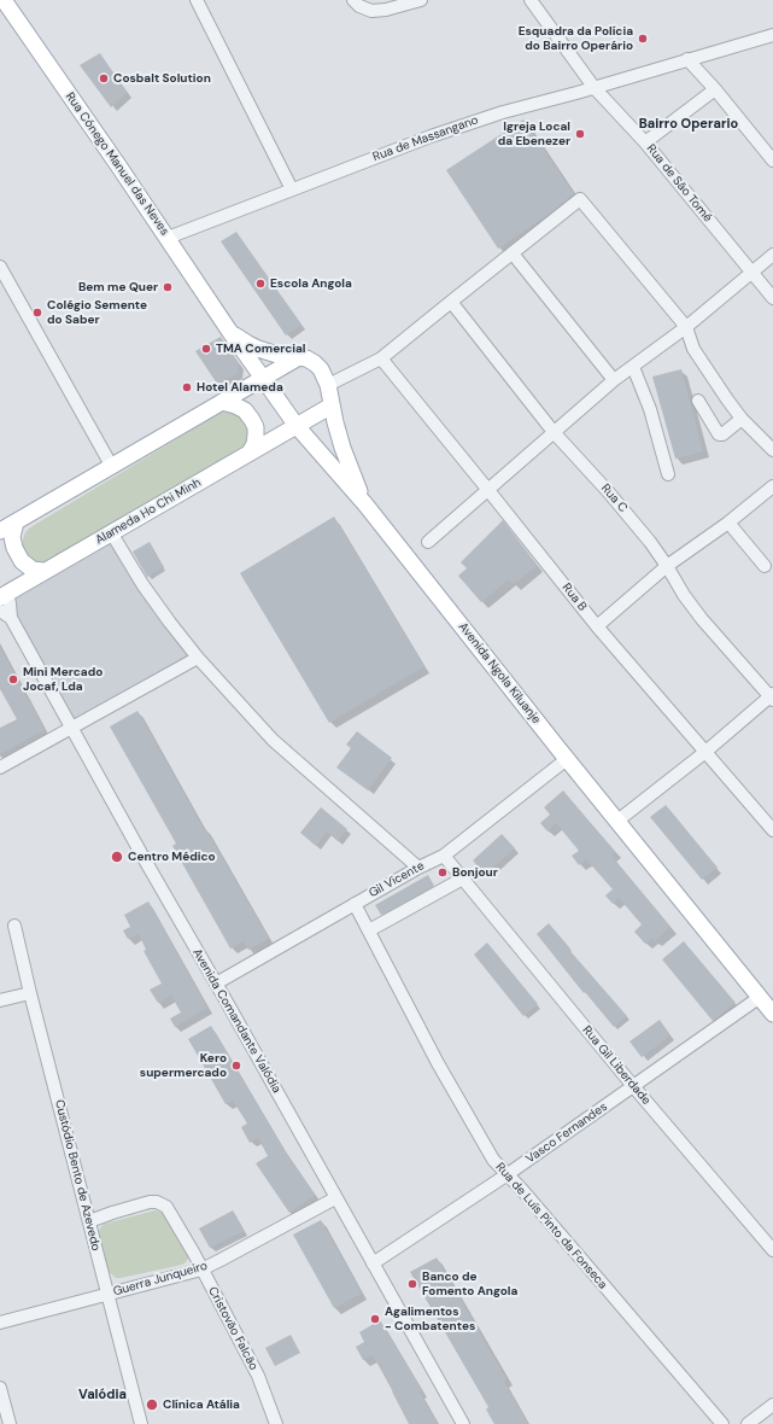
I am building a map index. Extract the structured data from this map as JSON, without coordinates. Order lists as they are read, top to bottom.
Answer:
{
  "streets": {
    "main road": ["Rua Cónego Manuel das Neves", "Alameda Ho Chi Minh", "Avenida Ngola Kiluanje"],
    "street": [
      "Rua de Massangano",
      "Rua de São Tomé",
      "Rua C",
      "Rua B",
      "Gil Vicente",
      "Avenida Comandante Valódia",
      "Rua Gil Liberdade",
      "Vasco Fernandes",
      "Custódio Bento de Azevedo",
      "Rua de Luís Pinto da Fonseca",
      "Guerra Junqueiro",
      "Cristovão Falcão"
    ]
  },
  "crossings": [
    ["Rua de Massangano", "Rua Cónego Manuel das Neves"],
    ["Rua de Massangano", "Rua de São Tomé"],
    ["Rua Cónego Manuel das Neves", "Avenida Ngola Kiluanje"],
    ["Alameda Ho Chi Minh", "Avenida Ngola Kiluanje"],
    ["Alameda Ho Chi Minh", "Avenida Comandante Valódia"],
    ["Avenida Ngola Kiluanje", "Gil Vicente"],
    ["Avenida Ngola Kiluanje", "Vasco Fernandes"],
    ["Gil Vicente", "Avenida Comandante Valódia"],
    ["Gil Vicente", "Rua Gil Liberdade"],
    ["Gil Vicente", "Rua de Luís Pinto da Fonseca"],
    ["Avenida Comandante Valódia", "Vasco Fernandes"],
    ["Avenida Comandante Valódia", "Guerra Junqueiro"],
    ["Rua Gil Liberdade", "Vasco Fernandes"],
    ["Vasco Fernandes", "Rua de Luís Pinto da Fonseca"],
    ["Custódio Bento de Azevedo", "Guerra Junqueiro"],
    ["Custódio Bento de Azevedo", "Cristovão Falcão"],
    ["Guerra Junqueiro", "Cristovão Falcão"]
  ],
  "districts": ["Bairro Operario", "Valódia"],
  "places": [
    "Esquadra da Polícia do Bairro Operário",
    "Cosbalt Solution",
    "Igreja Local da Ebenezer",
    "Escola Angola",
    "Bem me Quer",
    "Colégio Semente do Saber",
    "TMA Comercial",
    "Hotel Alameda",
    "Mini Mercado Jocaf, Lda",
    "Centro Médico",
    "Bonjour",
    "Kero supermercado",
    "Banco de Fomento Angola",
    "Agalimentos - Combatentes",
    "Clínica Atália"
  ]
}
